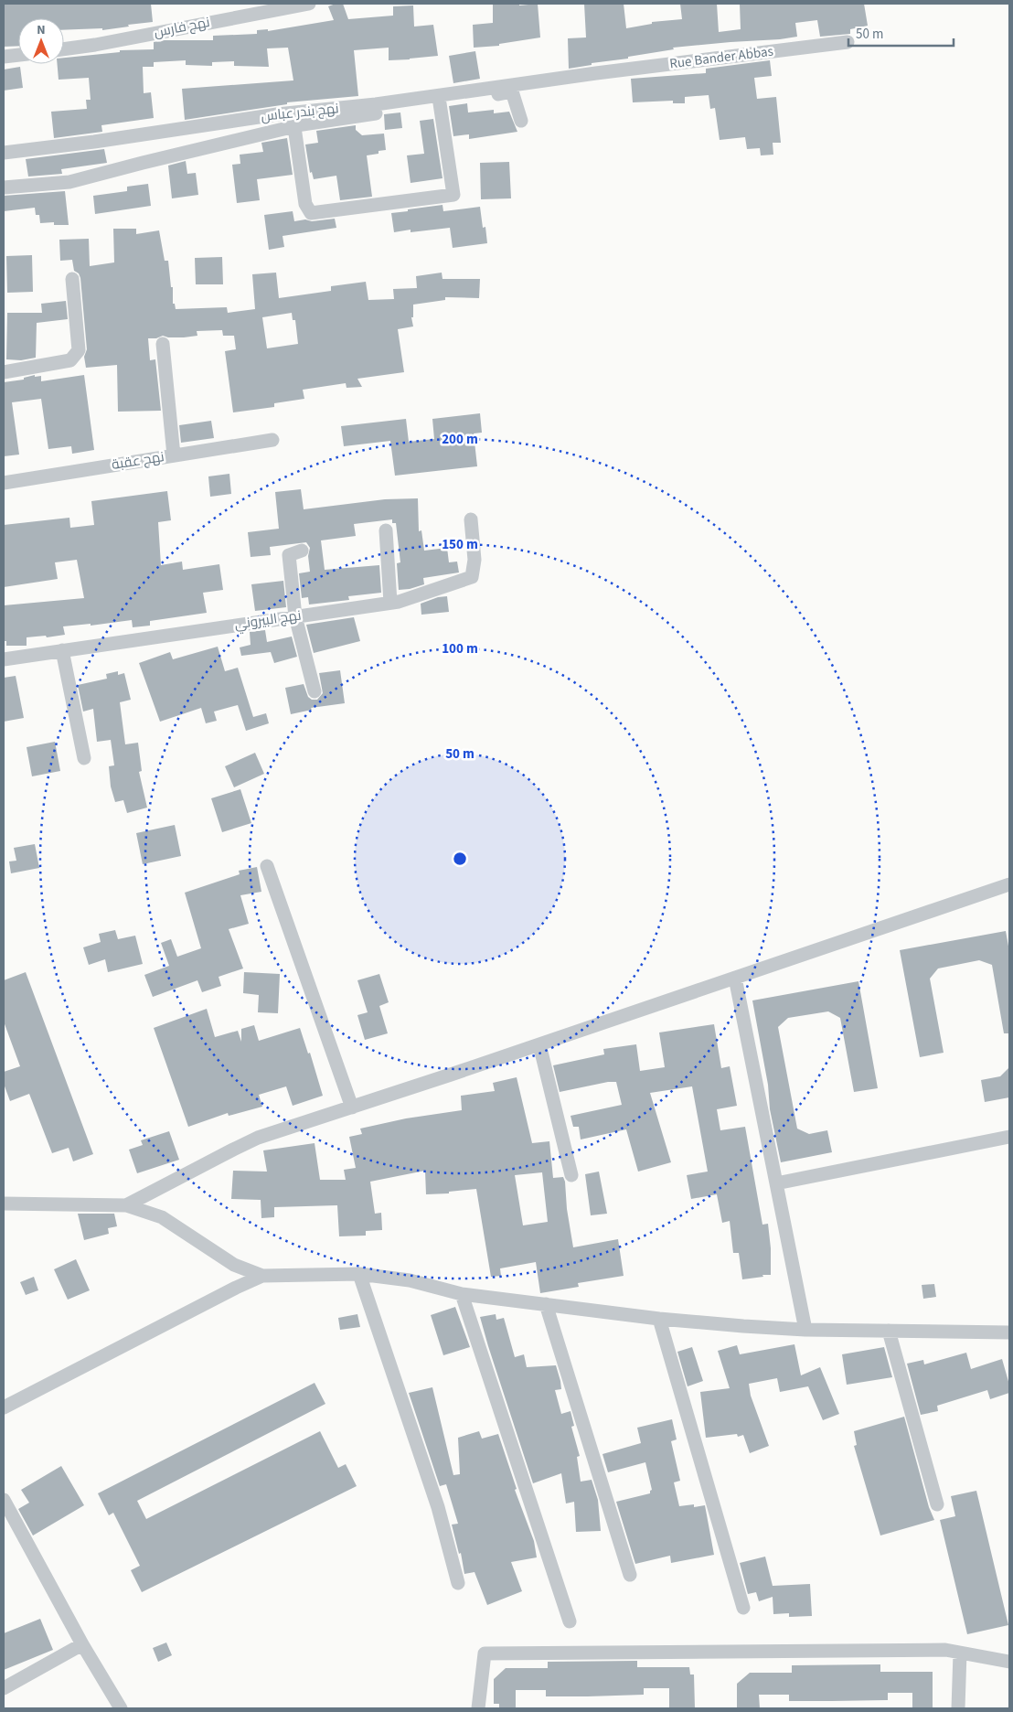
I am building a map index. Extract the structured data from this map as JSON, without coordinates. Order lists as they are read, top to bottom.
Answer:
{
  "streets": {
    "street": [
      "نهج فارس",
      "Rue Bander Abbas",
      "نهج بندر عباس",
      "نهج عقبة",
      "نهج البيروني"
    ]
  },
  "crossings": [
    ["Rue Bander Abbas", "نهج بندر عباس"]
  ],
  "scale_bar": "50 m",
  "north": "top",
  "rings": [
    "200 m",
    "150 m",
    "100 m",
    "50 m"
  ]
}
